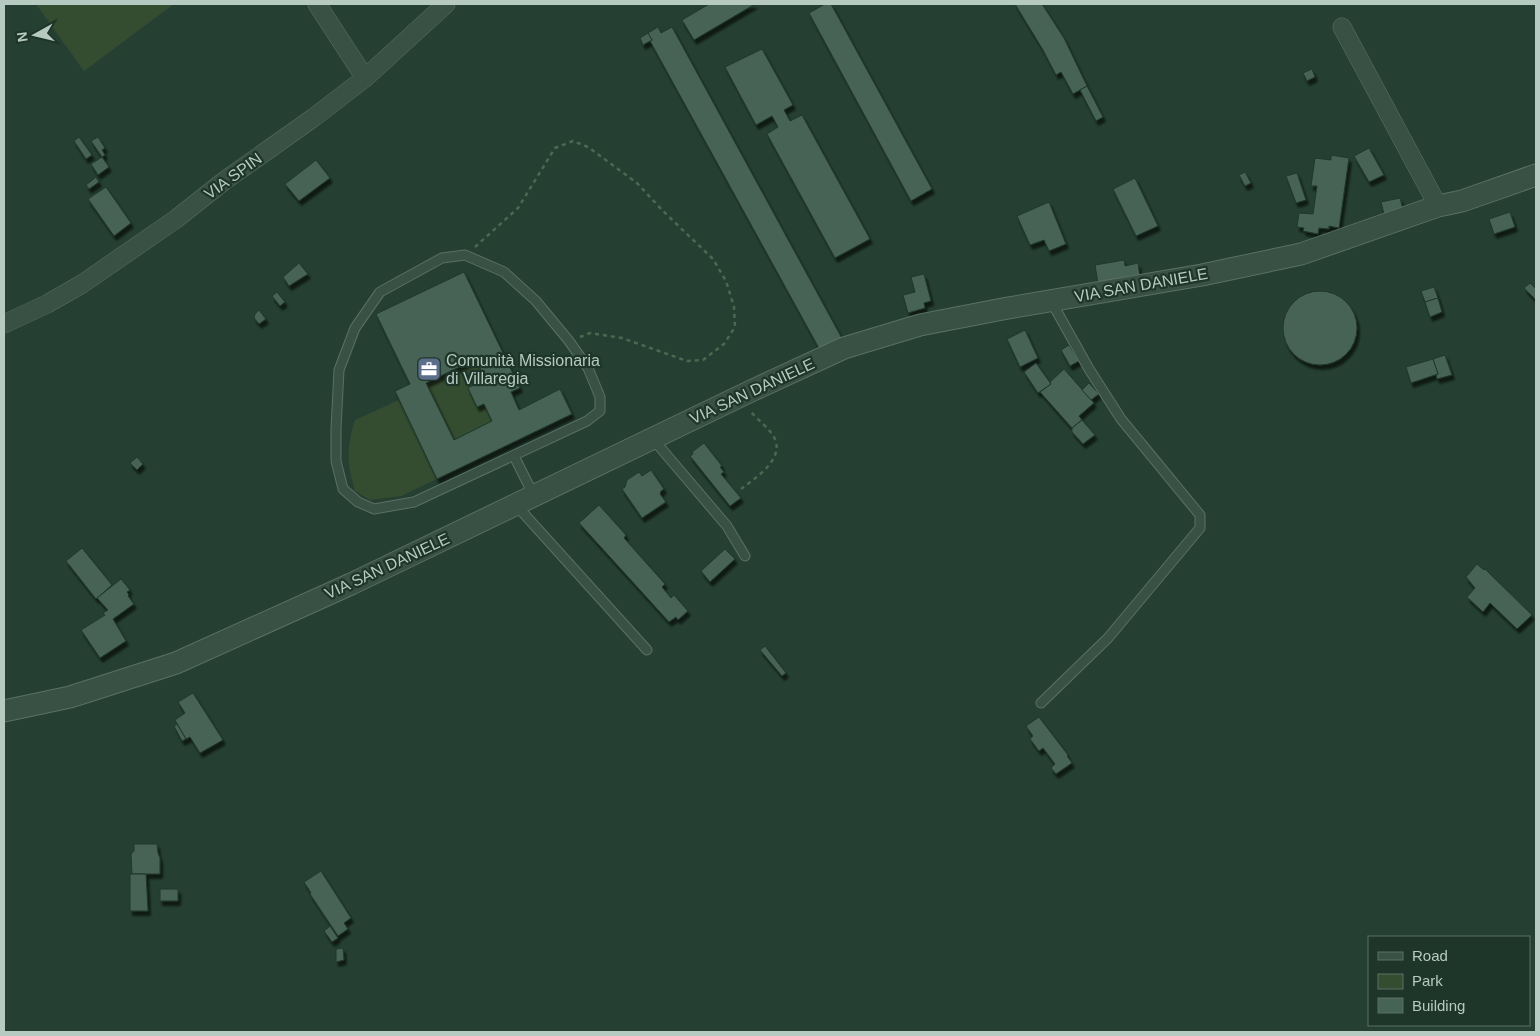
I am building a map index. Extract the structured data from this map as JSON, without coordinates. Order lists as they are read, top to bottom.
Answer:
{
  "streets": {
    "street": ["VIA SPIN", "VIA SAN DANIELE"]
  },
  "places": {
    "office": ["Comunità Missionaria di Villaregia"]
  },
  "legend": ["Road", "Park", "Building"],
  "north": "left"
}
